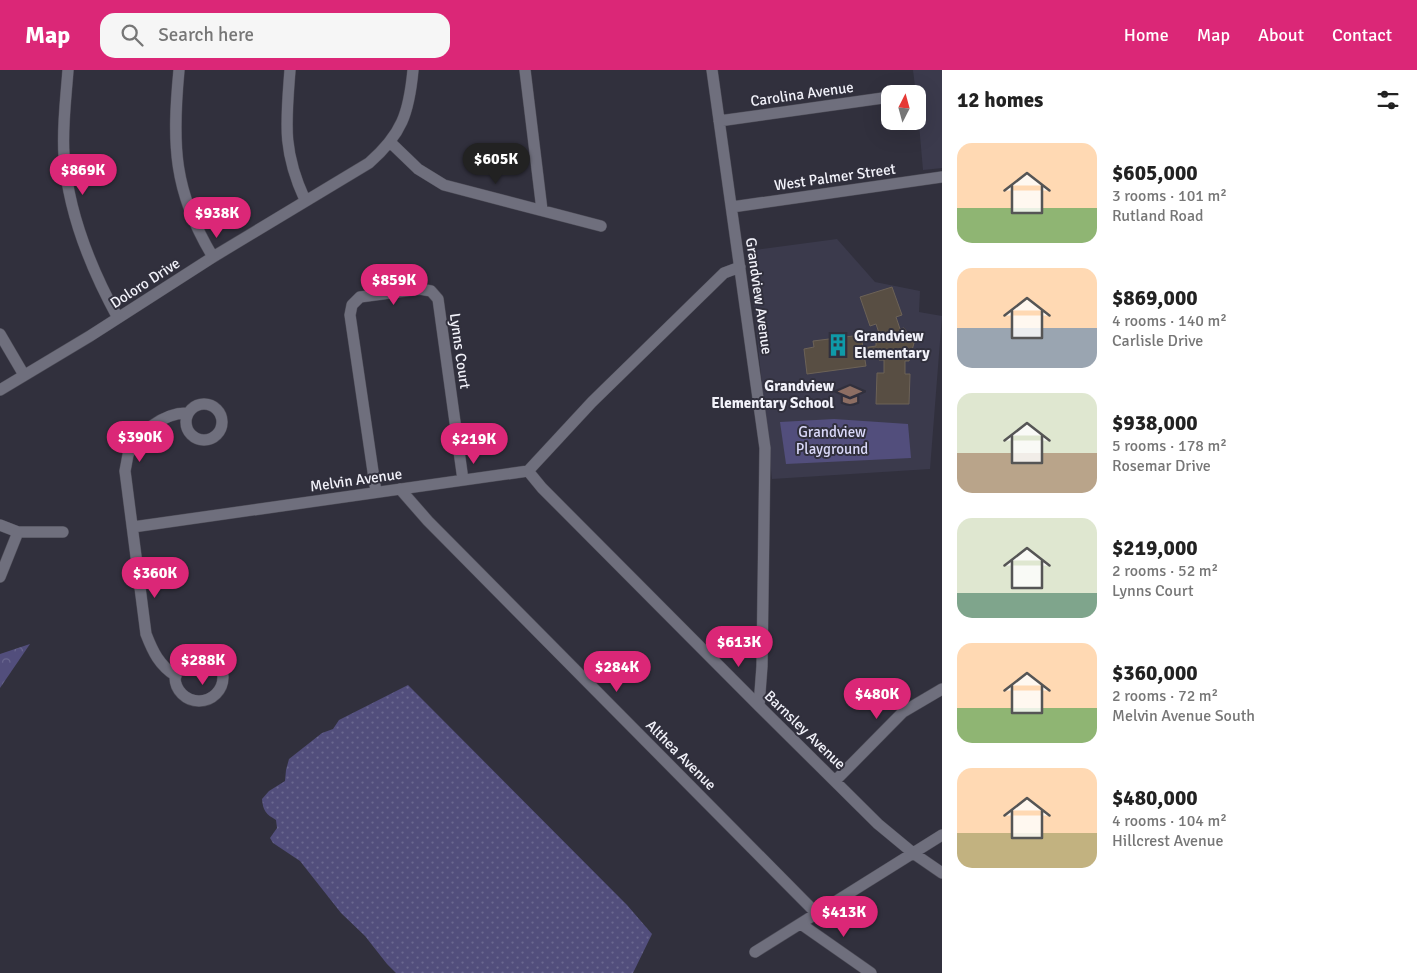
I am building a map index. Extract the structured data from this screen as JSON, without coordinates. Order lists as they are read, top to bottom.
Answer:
{
  "streets": {
    "street": [
      "Carolina Avenue",
      "West Palmer Street",
      "Doloro Drive",
      "Grandview Avenue",
      "Lynns Court",
      "Melvin Avenue",
      "Barnsley Avenue",
      "Althea Avenue"
    ]
  },
  "crossings": [
    ["Carolina Avenue", "Grandview Avenue"],
    ["West Palmer Street", "Grandview Avenue"],
    ["Grandview Avenue", "Barnsley Avenue"],
    ["Lynns Court", "Melvin Avenue"],
    ["Melvin Avenue", "Barnsley Avenue"],
    ["Melvin Avenue", "Althea Avenue"]
  ],
  "parks": ["Grandview Playground"],
  "places": {
    "building": ["Grandview Elementary"],
    "school or university": ["Grandview Elementary School"]
  },
  "north": "top",
  "page": {
    "header": "Map",
    "search": "Search here",
    "nav": [
      "Home",
      "Map",
      "About",
      "Contact"
    ],
    "heading": "12 homes",
    "list": [
      {
        "name": "$605,000",
        "note": "3 rooms · 101 m² · Rutland Road"
      },
      {
        "name": "$869,000",
        "note": "4 rooms · 140 m² · Carlisle Drive"
      },
      {
        "name": "$938,000",
        "note": "5 rooms · 178 m² · Rosemar Drive"
      },
      {
        "name": "$219,000",
        "note": "2 rooms · 52 m² · Lynns Court"
      },
      {
        "name": "$360,000",
        "note": "2 rooms · 72 m² · Melvin Avenue South"
      },
      {
        "name": "$480,000",
        "note": "4 rooms · 104 m² · Hillcrest Avenue"
      }
    ],
    "price": [
      "$605K",
      "$869K",
      "$938K",
      "$859K",
      "$390K",
      "$219K",
      "$360K",
      "$613K",
      "$288K",
      "$284K",
      "$480K",
      "$413K"
    ]
  }
}
